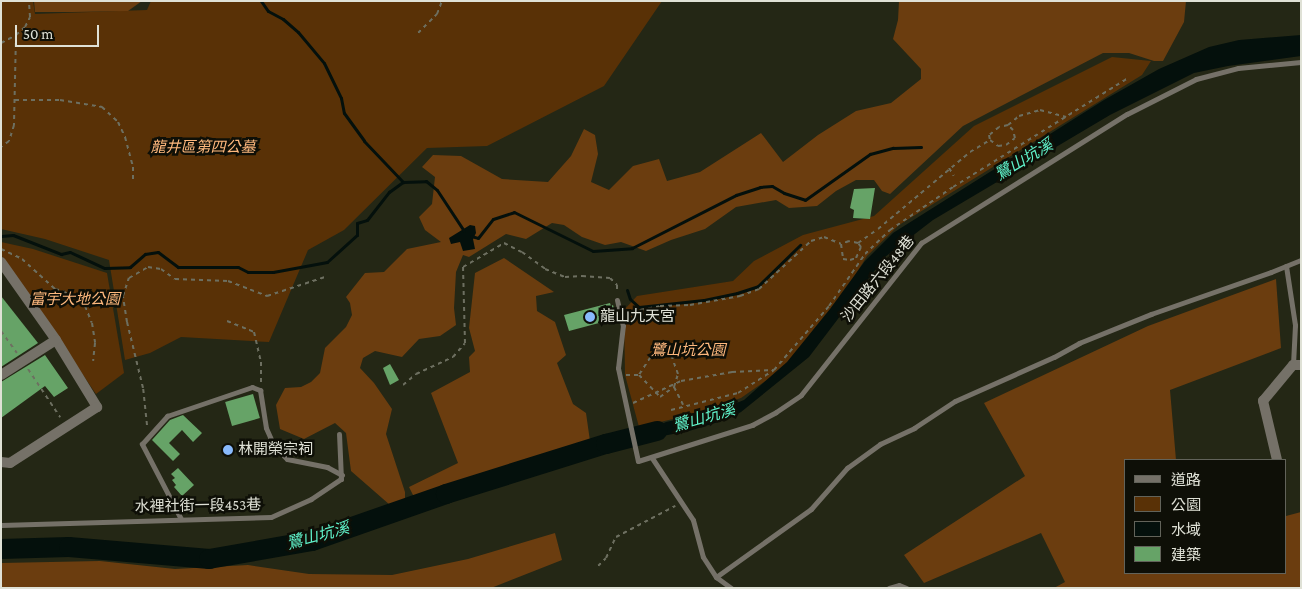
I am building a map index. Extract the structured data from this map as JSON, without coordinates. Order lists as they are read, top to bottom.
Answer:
{
  "streets": {
    "lane": ["沙田路六段48巷", "水裡社街一段453巷"]
  },
  "water": ["鷺山坑溪"],
  "parks": ["龍井區第四公墓", "富宇大地公園", "鷺山坑公園"],
  "places": ["龍山九天宮", "林開榮宗祠"],
  "legend": [
    "道路",
    "公園",
    "水域",
    "建築"
  ],
  "scale_bar": "50 m"
}
